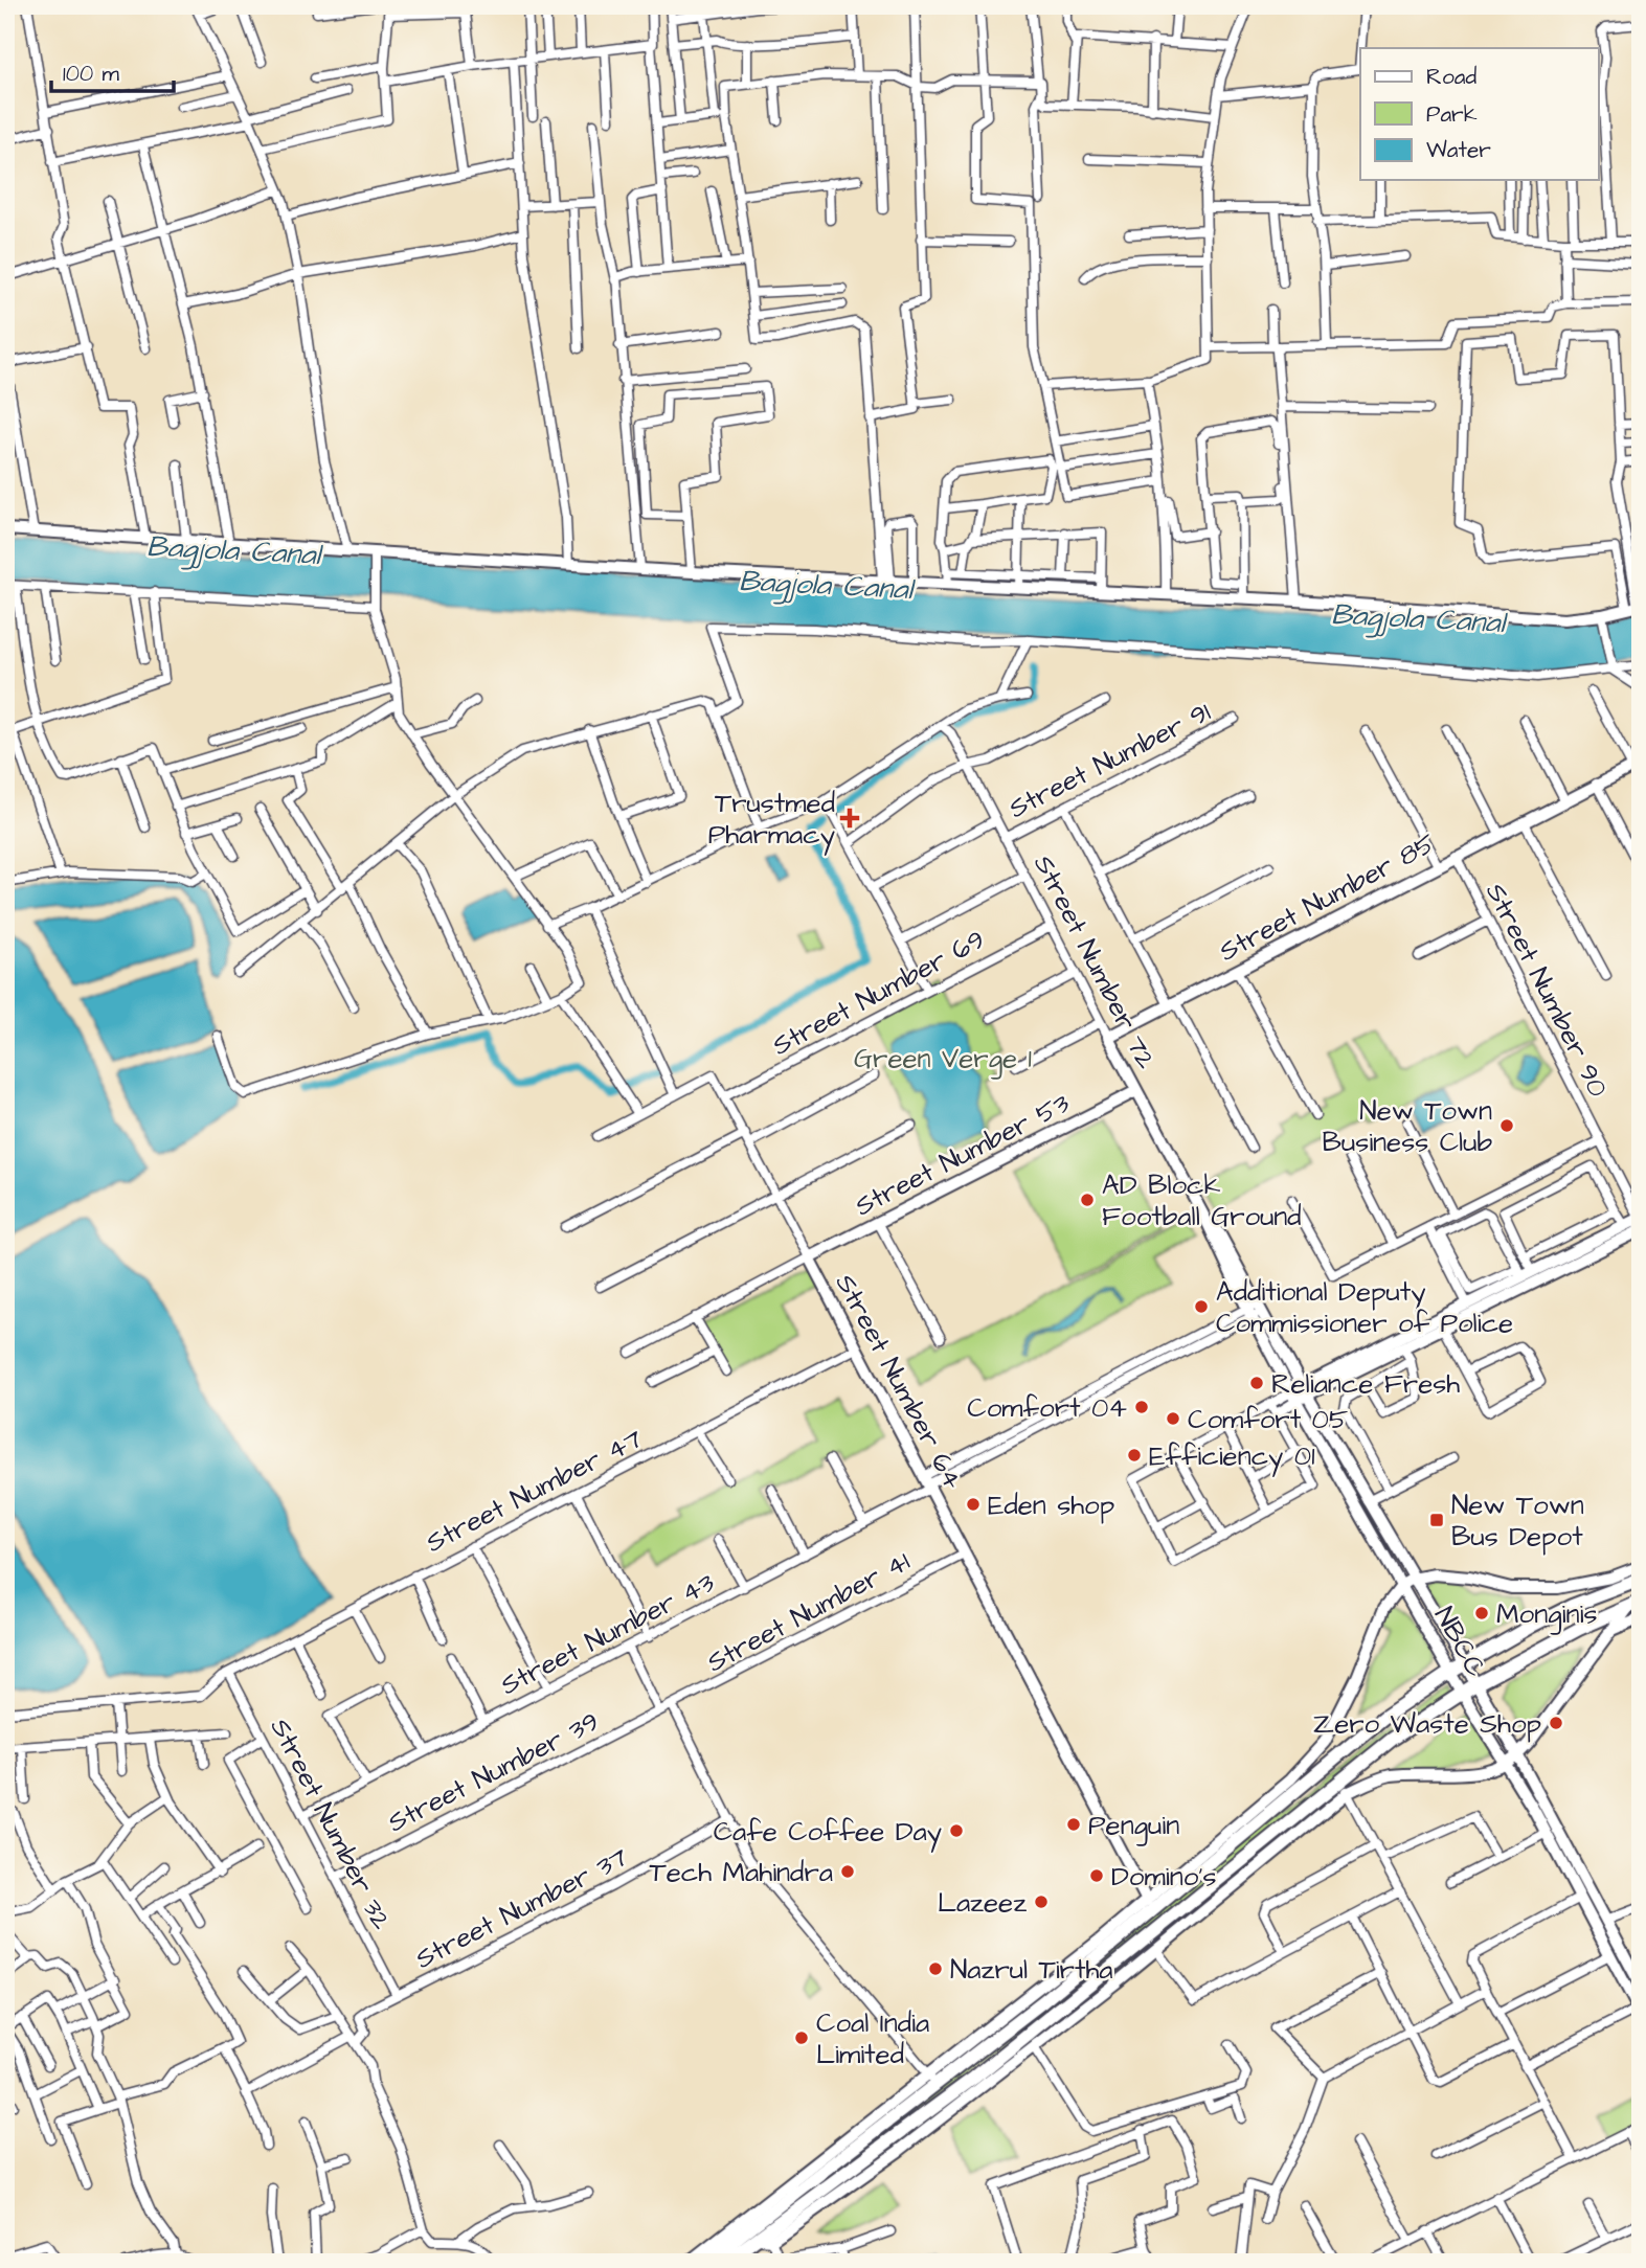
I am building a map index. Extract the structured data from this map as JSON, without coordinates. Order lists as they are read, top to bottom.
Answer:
{
  "streets": {
    "street": [
      "Street Number 91",
      "Street Number 85",
      "Street Number 72",
      "Street Number 90",
      "Street Number 69",
      "Street Number 53",
      "Street Number 64",
      "Street Number 47",
      "Street Number 41",
      "Street Number 43",
      "NBCC",
      "Street Number 39",
      "Street Number 32",
      "Street Number 37"
    ]
  },
  "crossings": [
    ["Street Number 91", "Street Number 72"],
    ["Street Number 85", "Street Number 72"],
    ["Street Number 85", "Street Number 90"],
    ["Street Number 72", "Street Number 69"],
    ["Street Number 72", "Street Number 53"],
    ["Street Number 72", "Street Number 43"],
    ["Street Number 72", "NBCC"],
    ["Street Number 69", "Street Number 64"],
    ["Street Number 53", "Street Number 64"],
    ["Street Number 64", "Street Number 47"],
    ["Street Number 64", "Street Number 41"],
    ["Street Number 64", "Street Number 43"],
    ["Street Number 47", "Street Number 32"],
    ["Street Number 41", "Street Number 39"],
    ["Street Number 43", "Street Number 32"],
    ["Street Number 39", "Street Number 32"],
    ["Street Number 32", "Street Number 37"]
  ],
  "water": ["Bagjola Canal"],
  "parks": ["Green Verge 1"],
  "places": {
    "health": ["Trustmed Pharmacy"],
    "other": [
      "New Town Business Club",
      "AD Block Football Ground",
      "Additional Deputy Commissioner of Police",
      "Reliance Fresh",
      "Comfort 04",
      "Comfort 05",
      "Efficiency 01",
      "Eden shop",
      "Monginis",
      "Zero Waste Shop",
      "Penguin",
      "Cafe Coffee Day",
      "Tech Mahindra",
      "Domino's",
      "Lazeez",
      "Nazrul Tirtha",
      "Coal India Limited"
    ],
    "transit": ["New Town Bus Depot"]
  },
  "legend": ["Road", "Park", "Water"],
  "scale_bar": "100 m"
}
